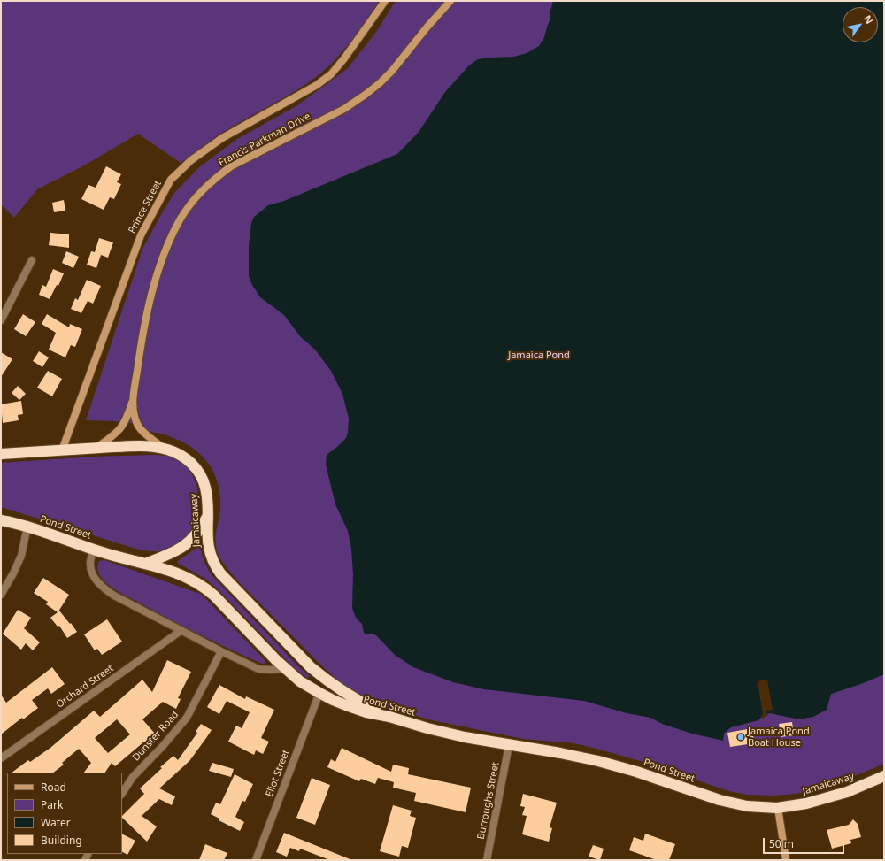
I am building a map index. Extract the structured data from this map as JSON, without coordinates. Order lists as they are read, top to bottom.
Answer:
{
  "streets": {
    "highway": ["Jamaicaway", "Pond Street"],
    "main road": ["Francis Parkman Drive", "Prince Street"],
    "street": [
      "Orchard Street",
      "Dunster Road",
      "Eliot Street",
      "Burroughs Street"
    ]
  },
  "crossings": [
    ["Francis Parkman Drive", "Jamaicaway"],
    ["Prince Street", "Jamaicaway"],
    ["Jamaicaway", "Pond Street"],
    ["Pond Street", "Orchard Street"],
    ["Pond Street", "Dunster Road"],
    ["Pond Street", "Eliot Street"],
    ["Pond Street", "Burroughs Street"]
  ],
  "parks": ["Jamaica Pond"],
  "places": ["Jamaica Pond Boat House"],
  "legend": [
    "Road",
    "Park",
    "Water",
    "Building"
  ],
  "scale_bar": "50 m",
  "north": "top right"
}
